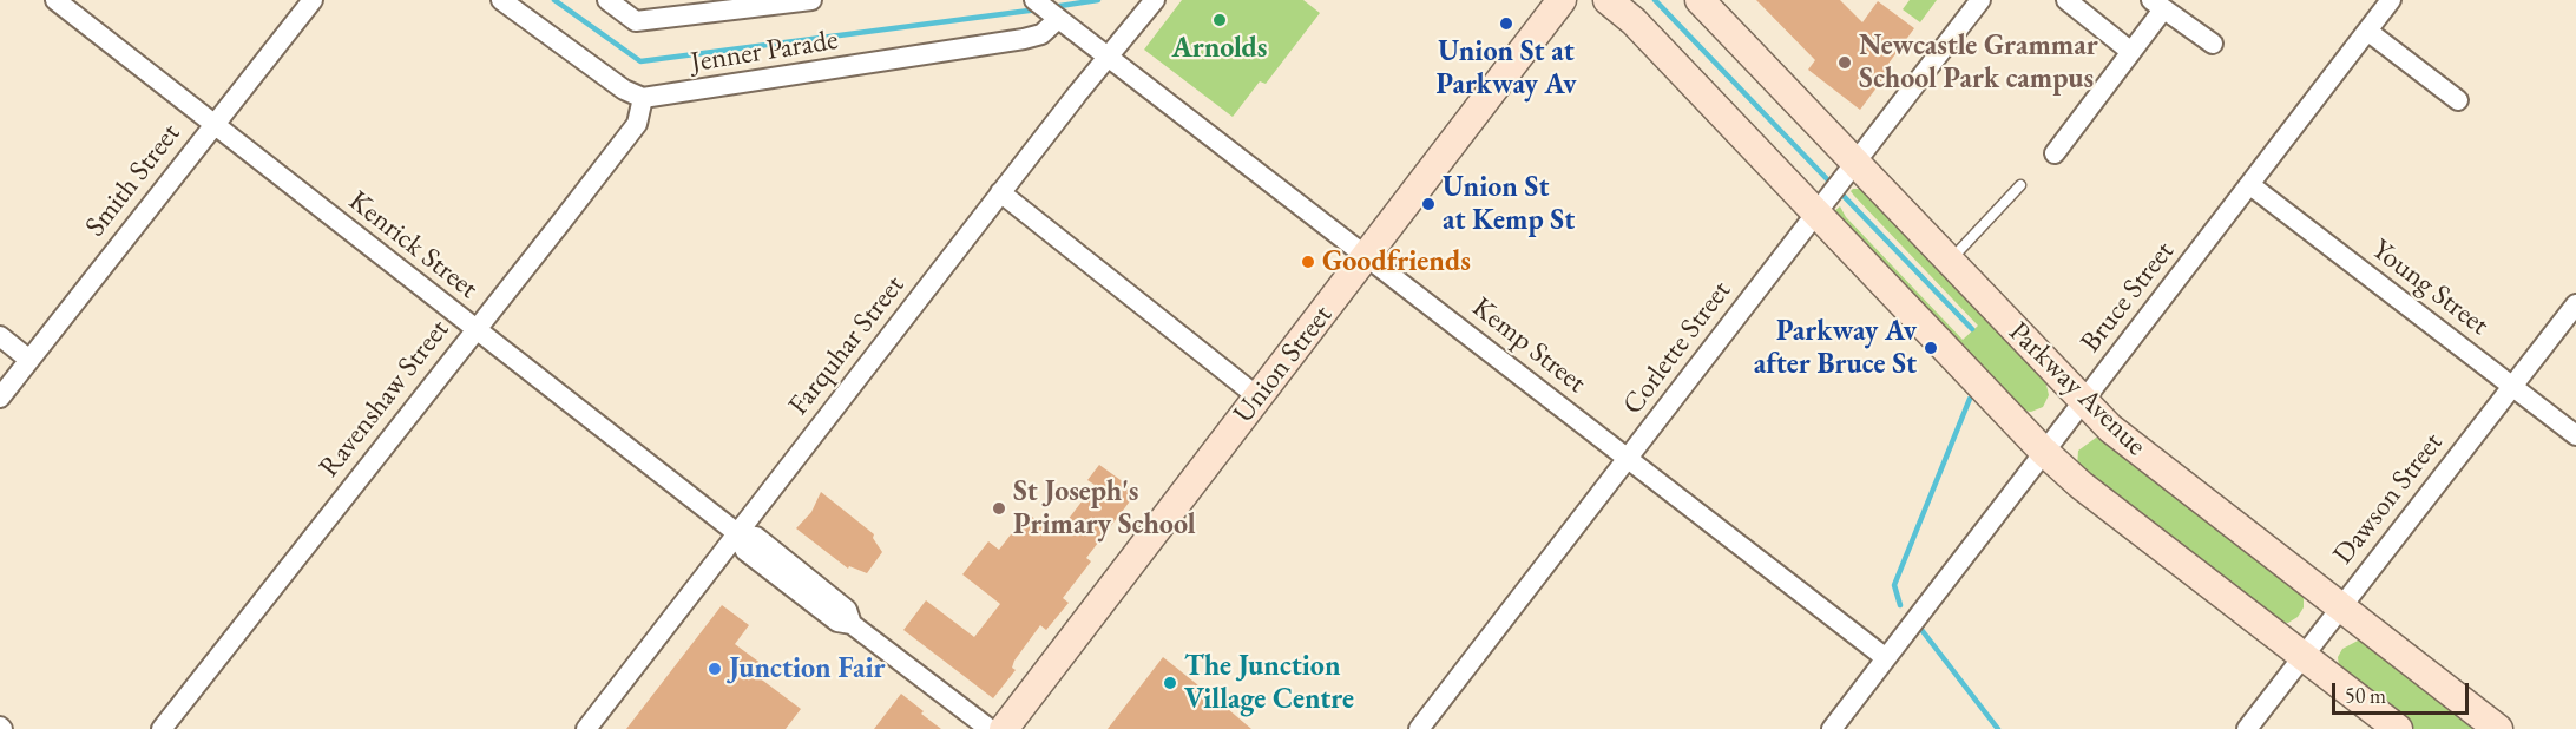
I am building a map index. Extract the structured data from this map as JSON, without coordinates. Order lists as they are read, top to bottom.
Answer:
{
  "streets": {
    "main road": ["Union Street", "Parkway Avenue"],
    "street": [
      "Jenner Parade",
      "Smith Street",
      "Kenrick Street",
      "Young Street",
      "Bruce Street",
      "Farquhar Street",
      "Kemp Street",
      "Corlette Street",
      "Ravenshaw Street",
      "Dawson Street"
    ]
  },
  "crossings": [
    ["Jenner Parade", "Kemp Street"],
    ["Jenner Parade", "Ravenshaw Street"],
    ["Smith Street", "Kenrick Street"],
    ["Kenrick Street", "Farquhar Street"],
    ["Kenrick Street", "Ravenshaw Street"],
    ["Young Street", "Bruce Street"],
    ["Young Street", "Dawson Street"],
    ["Bruce Street", "Kemp Street"],
    ["Bruce Street", "Parkway Avenue"],
    ["Farquhar Street", "Kemp Street"],
    ["Kemp Street", "Corlette Street"],
    ["Kemp Street", "Union Street"],
    ["Corlette Street", "Parkway Avenue"],
    ["Parkway Avenue", "Dawson Street"]
  ],
  "places": [
    "Arnolds",
    "Union St at Parkway Av",
    "Newcastle Grammar School Park campus",
    "Union St at Kemp St",
    "Goodfriends",
    "Parkway Av after Bruce St",
    "St Joseph's Primary School",
    "Junction Fair",
    "The Junction Village Centre"
  ],
  "scale_bar": "50 m"
}
